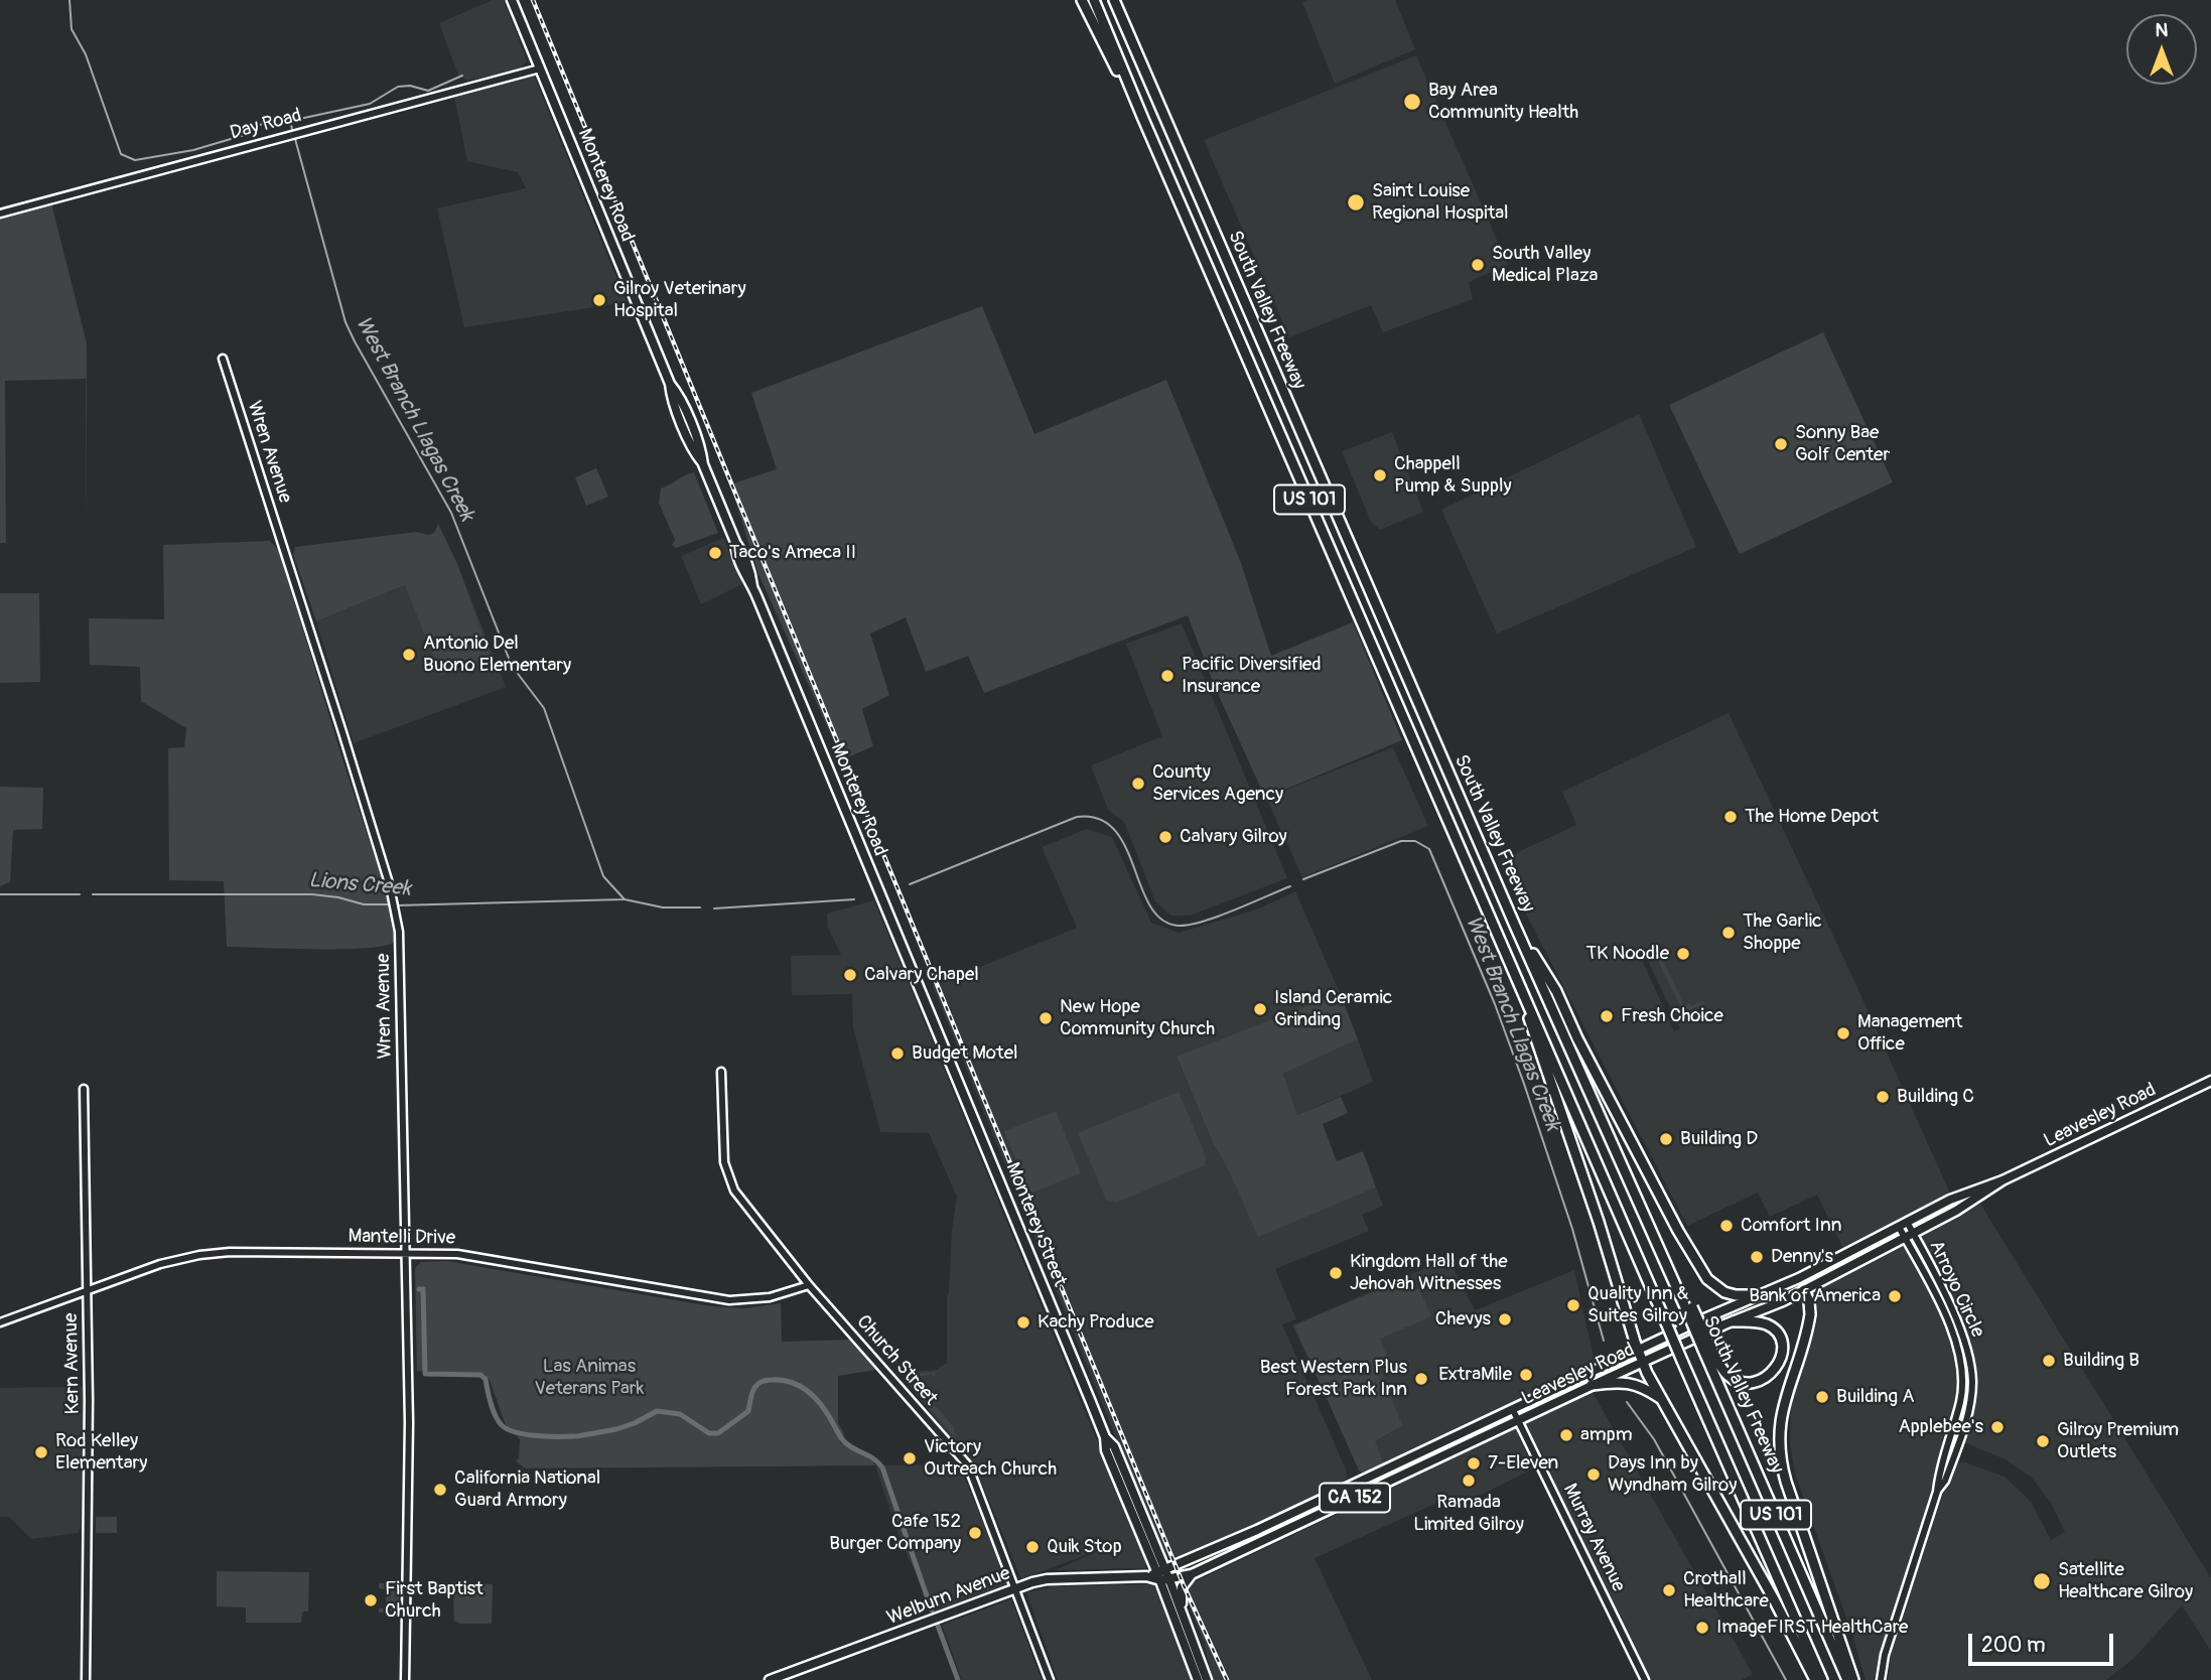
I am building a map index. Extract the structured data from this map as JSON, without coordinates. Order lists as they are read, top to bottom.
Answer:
{
  "streets": {
    "highway": ["South Valley Freeway", "US 101", "CA 152"],
    "main road": [
      "Monterey Road",
      "Leavesley Road",
      "Monterey Street",
      "Welburn Avenue"
    ],
    "street": [
      "Day Road",
      "Wren Avenue",
      "Mantelli Drive",
      "Arroyo Circle",
      "Church Street",
      "Kern Avenue",
      "Murray Avenue"
    ]
  },
  "crossings": [
    ["Day Road", "Monterey Road"],
    ["Monterey Road", "Monterey Street"],
    ["Wren Avenue", "Mantelli Drive"],
    ["Leavesley Road", "Monterey Street"],
    ["Leavesley Road", "Arroyo Circle"],
    ["Leavesley Road", "CA 152"],
    ["Leavesley Road", "Murray Avenue"],
    ["Leavesley Road", "Welburn Avenue"],
    ["Monterey Street", "Welburn Avenue"],
    ["Mantelli Drive", "Church Street"],
    ["Mantelli Drive", "Kern Avenue"],
    ["Church Street", "Welburn Avenue"]
  ],
  "water": ["West Branch Llagas Creek", "Lions Creek"],
  "parks": ["Las Animas Veterans Park"],
  "places": [
    "Bay Area Community Health",
    "Saint Louise Regional Hospital",
    "South Valley Medical Plaza",
    "Gilroy Veterinary Hospital",
    "Sonny Bae Golf Center",
    "Chappell Pump & Supply",
    "Taco's Ameca II",
    "Antonio Del Buono Elementary",
    "Pacific Diversified Insurance",
    "County Services Agency",
    "The Home Depot",
    "Calvary Gilroy",
    "The Garlic Shoppe",
    "TK Noodle",
    "Calvary Chapel",
    "Island Ceramic Grinding",
    "Fresh Choice",
    "New Hope Community Church",
    "Management Office",
    "Budget Motel",
    "Building C",
    "Building D",
    "Comfort Inn",
    "Denny's",
    "Kingdom Hall of the Jehovah Witnesses",
    "Bank of America",
    "Quality Inn & Suites Gilroy",
    "Chevys",
    "Kachy Produce",
    "Building B",
    "ExtraMile",
    "Best Western Plus Forest Park Inn",
    "Building A",
    "Applebee's",
    "ampm",
    "Gilroy Premium Outlets",
    "Rod Kelley Elementary",
    "Victory Outreach Church",
    "7-Eleven",
    "Days Inn by Wyndham Gilroy",
    "Ramada Limited Gilroy",
    "California National Guard Armory",
    "Cafe 152 Burger Company",
    "Quik Stop",
    "Satellite Healthcare Gilroy",
    "Crothall Healthcare",
    "First Baptist Church",
    "ImageFIRST HealthCare"
  ],
  "scale_bar": "200 m",
  "north": "top"
}
